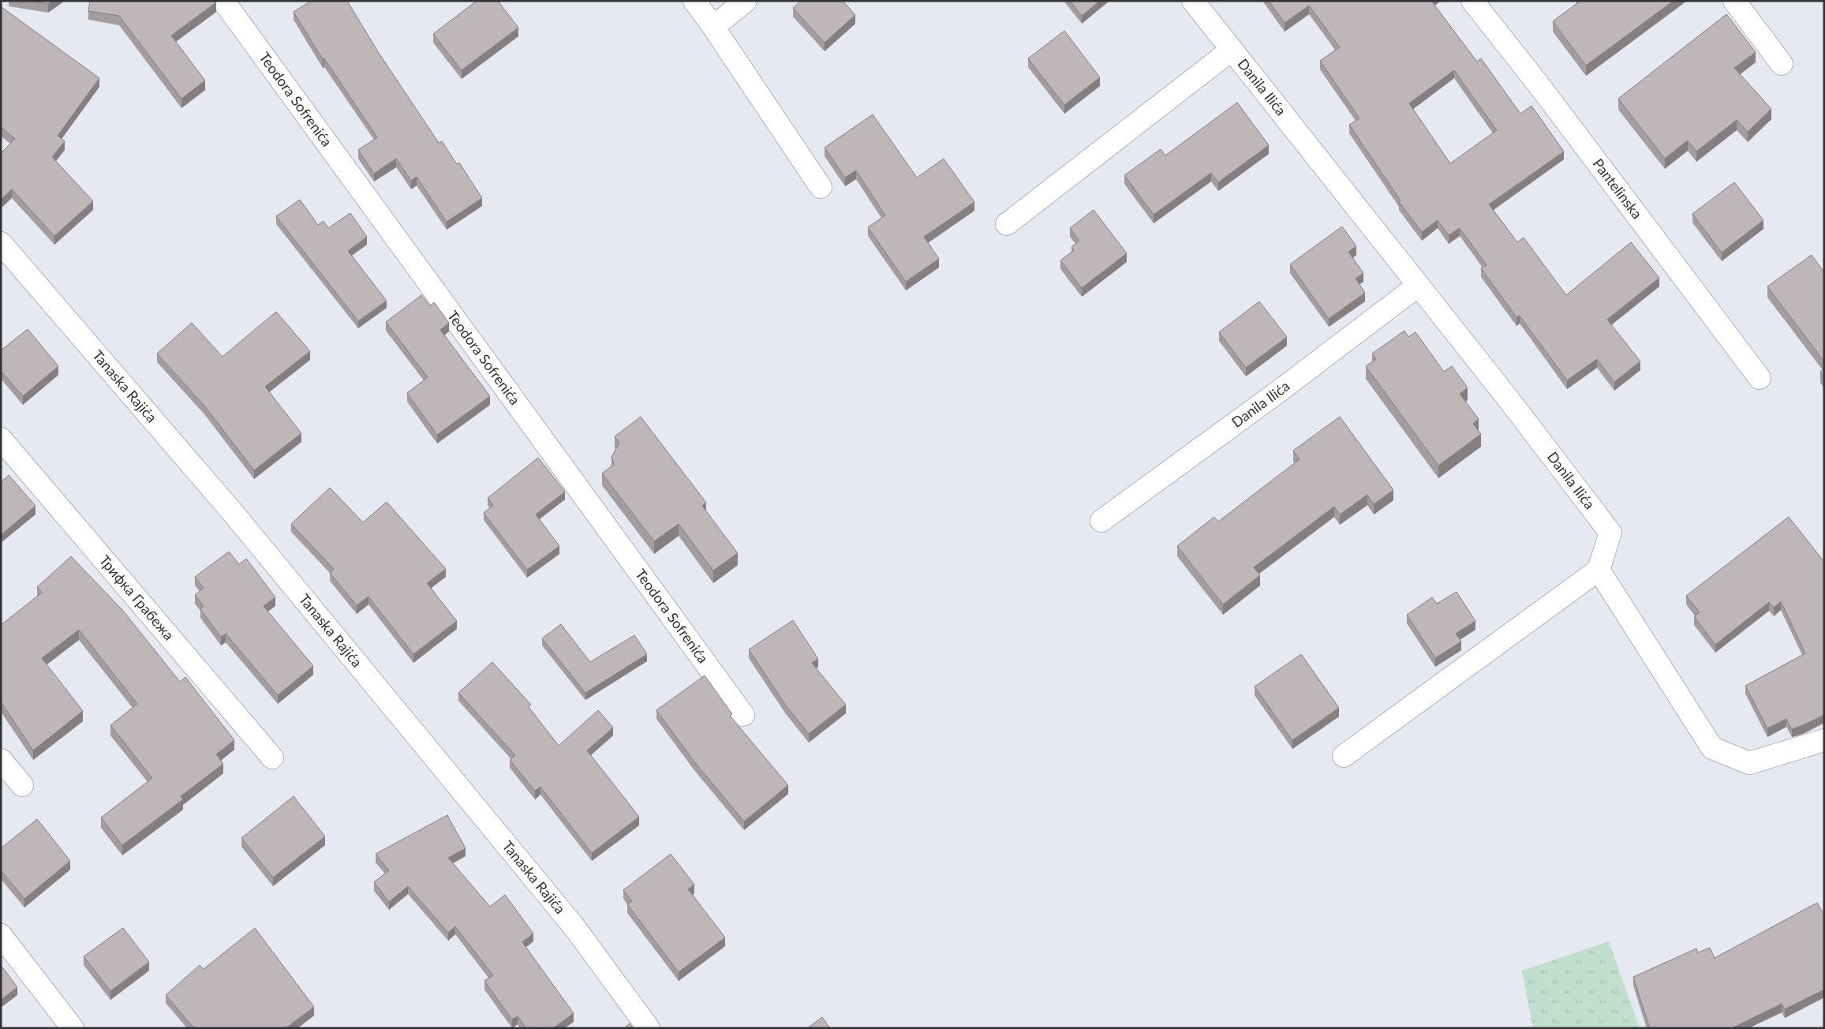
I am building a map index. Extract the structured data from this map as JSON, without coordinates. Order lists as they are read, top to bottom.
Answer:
{
  "streets": {
    "street": [
      "Danila Ilića",
      "Teodora Sofrenića",
      "Pantelinska",
      "Tanaska Rajića",
      "Трифка Грабежа"
    ]
  }
}
